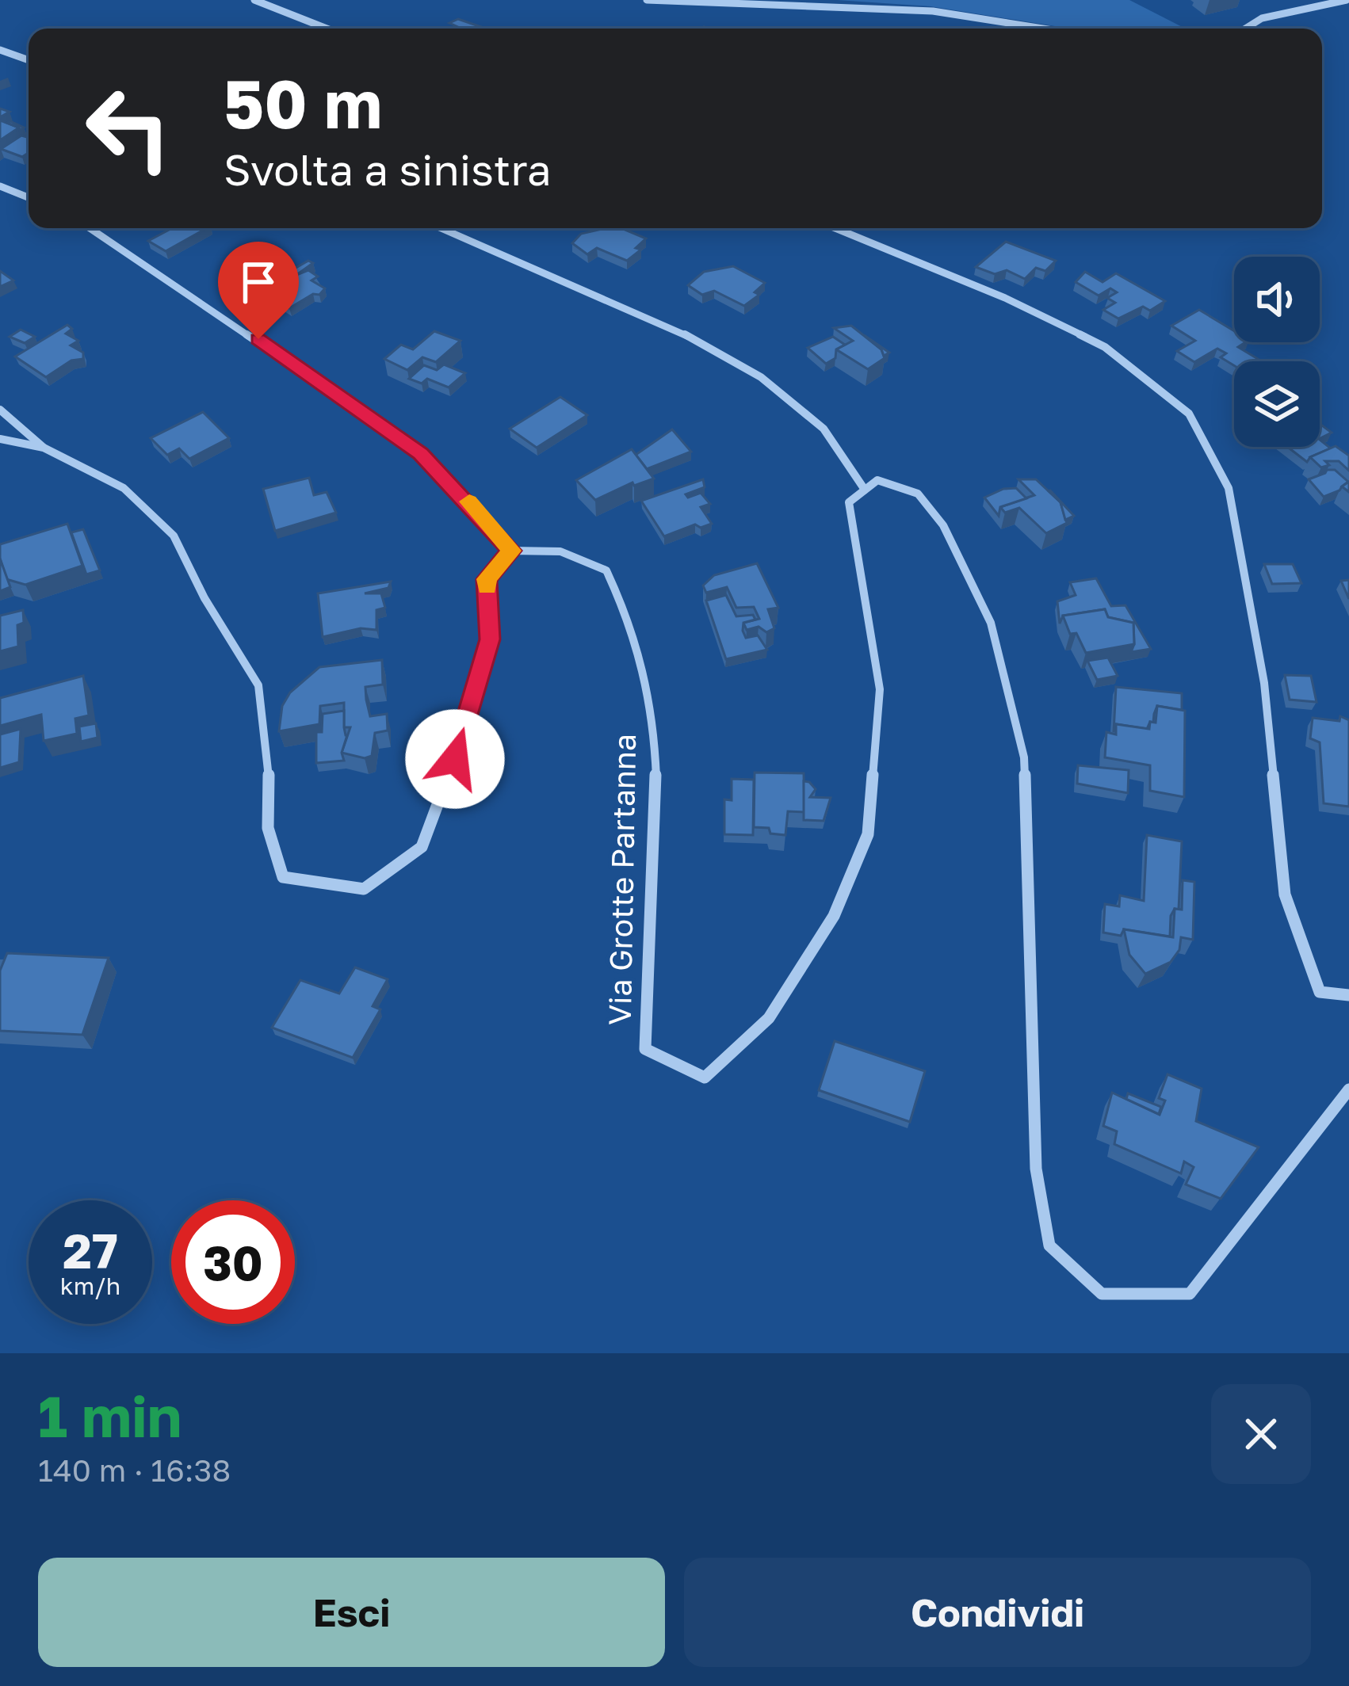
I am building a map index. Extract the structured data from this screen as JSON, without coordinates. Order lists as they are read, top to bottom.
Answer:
{
  "streets": {
    "street": ["Via Grotte Partanna"]
  },
  "page": {
    "turn": ["50 m", "Svolta a sinistra"],
    "speed": "27 km/h",
    "limit": "30",
    "heading": ["1 min", "140 m · 16:38"],
    "buttons": ["Esci", "Condividi"]
  }
}
